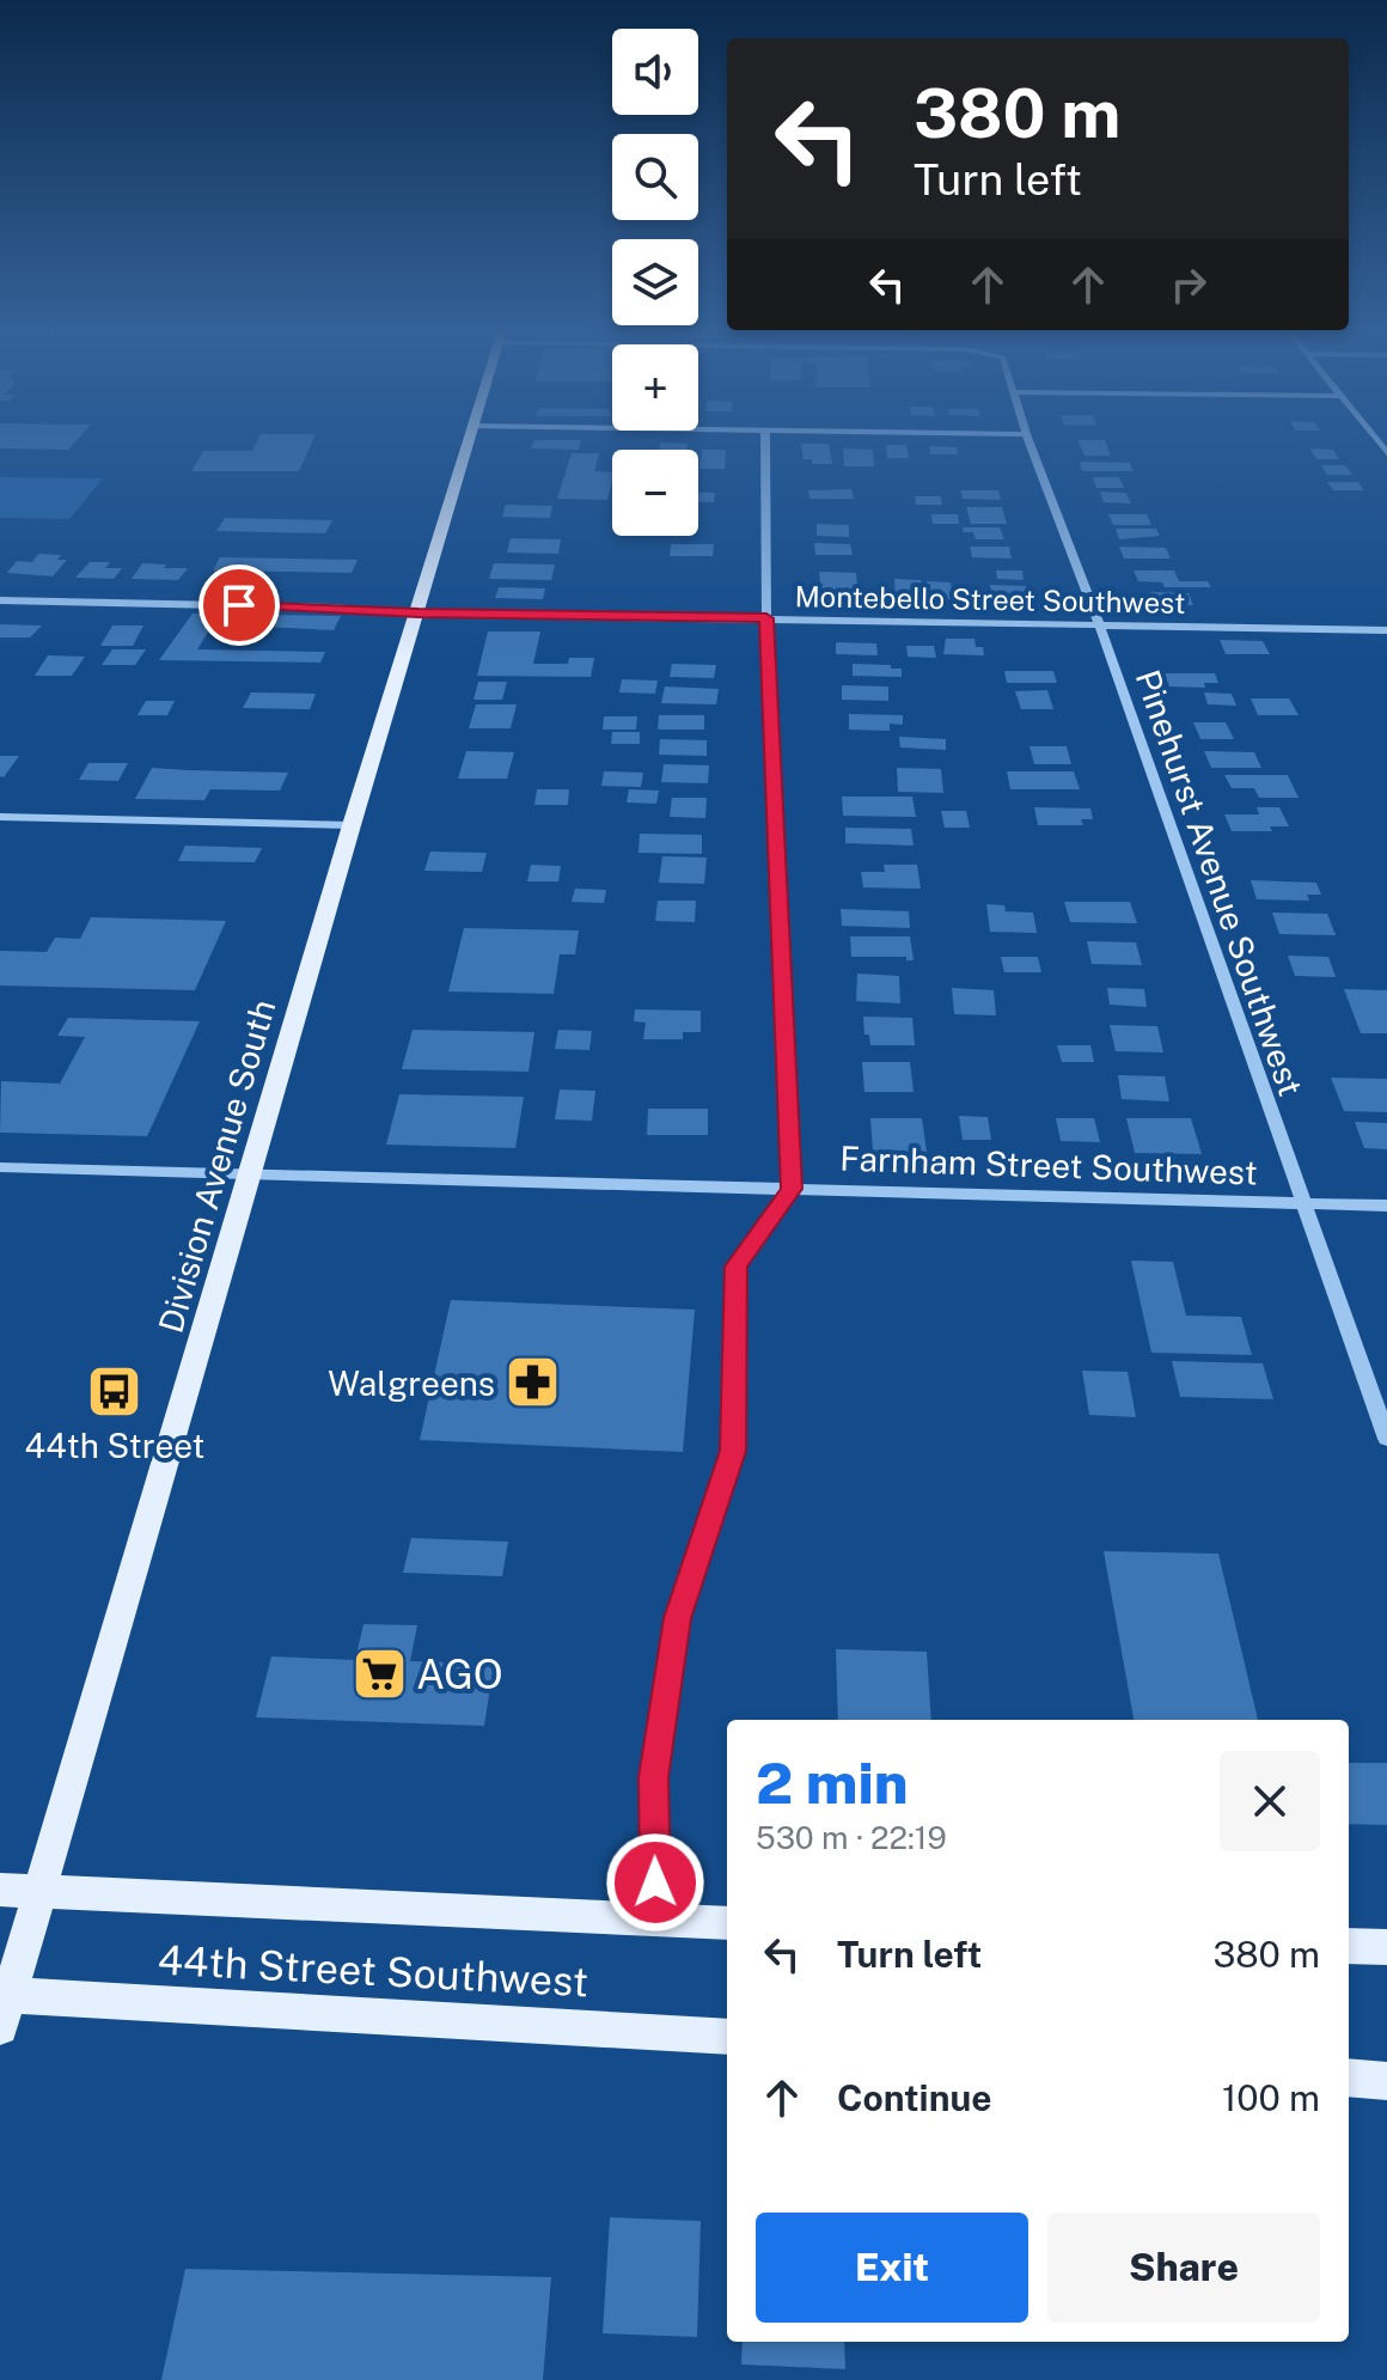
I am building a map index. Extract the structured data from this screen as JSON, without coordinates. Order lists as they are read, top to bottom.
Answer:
{
  "streets": {
    "main road": ["Division Avenue South", "44th Street Southwest"],
    "street": ["Montebello Street Southwest", "Pinehurst Avenue Southwest", "Farnham Street Southwest"]
  },
  "crossings": [
    ["Montebello Street Southwest", "Pinehurst Avenue Southwest"],
    ["Montebello Street Southwest", "Division Avenue South"],
    ["Pinehurst Avenue Southwest", "Farnham Street Southwest"],
    ["Farnham Street Southwest", "Division Avenue South"],
    ["Division Avenue South", "44th Street Southwest"]
  ],
  "places": {
    "pharmacy": ["Walgreens"],
    "bus stop": ["44th Street"],
    "supermarket": ["AGO"]
  },
  "page": {
    "map_buttons": ["+", "−"],
    "turn": ["380 m", "Turn left"],
    "heading": ["2 min", "530 m · 22:19"],
    "list": [
      {
        "name": "Turn left",
        "value": "380 m"
      },
      {
        "name": "Continue",
        "value": "100 m"
      }
    ],
    "buttons": ["Exit", "Share"]
  }
}
